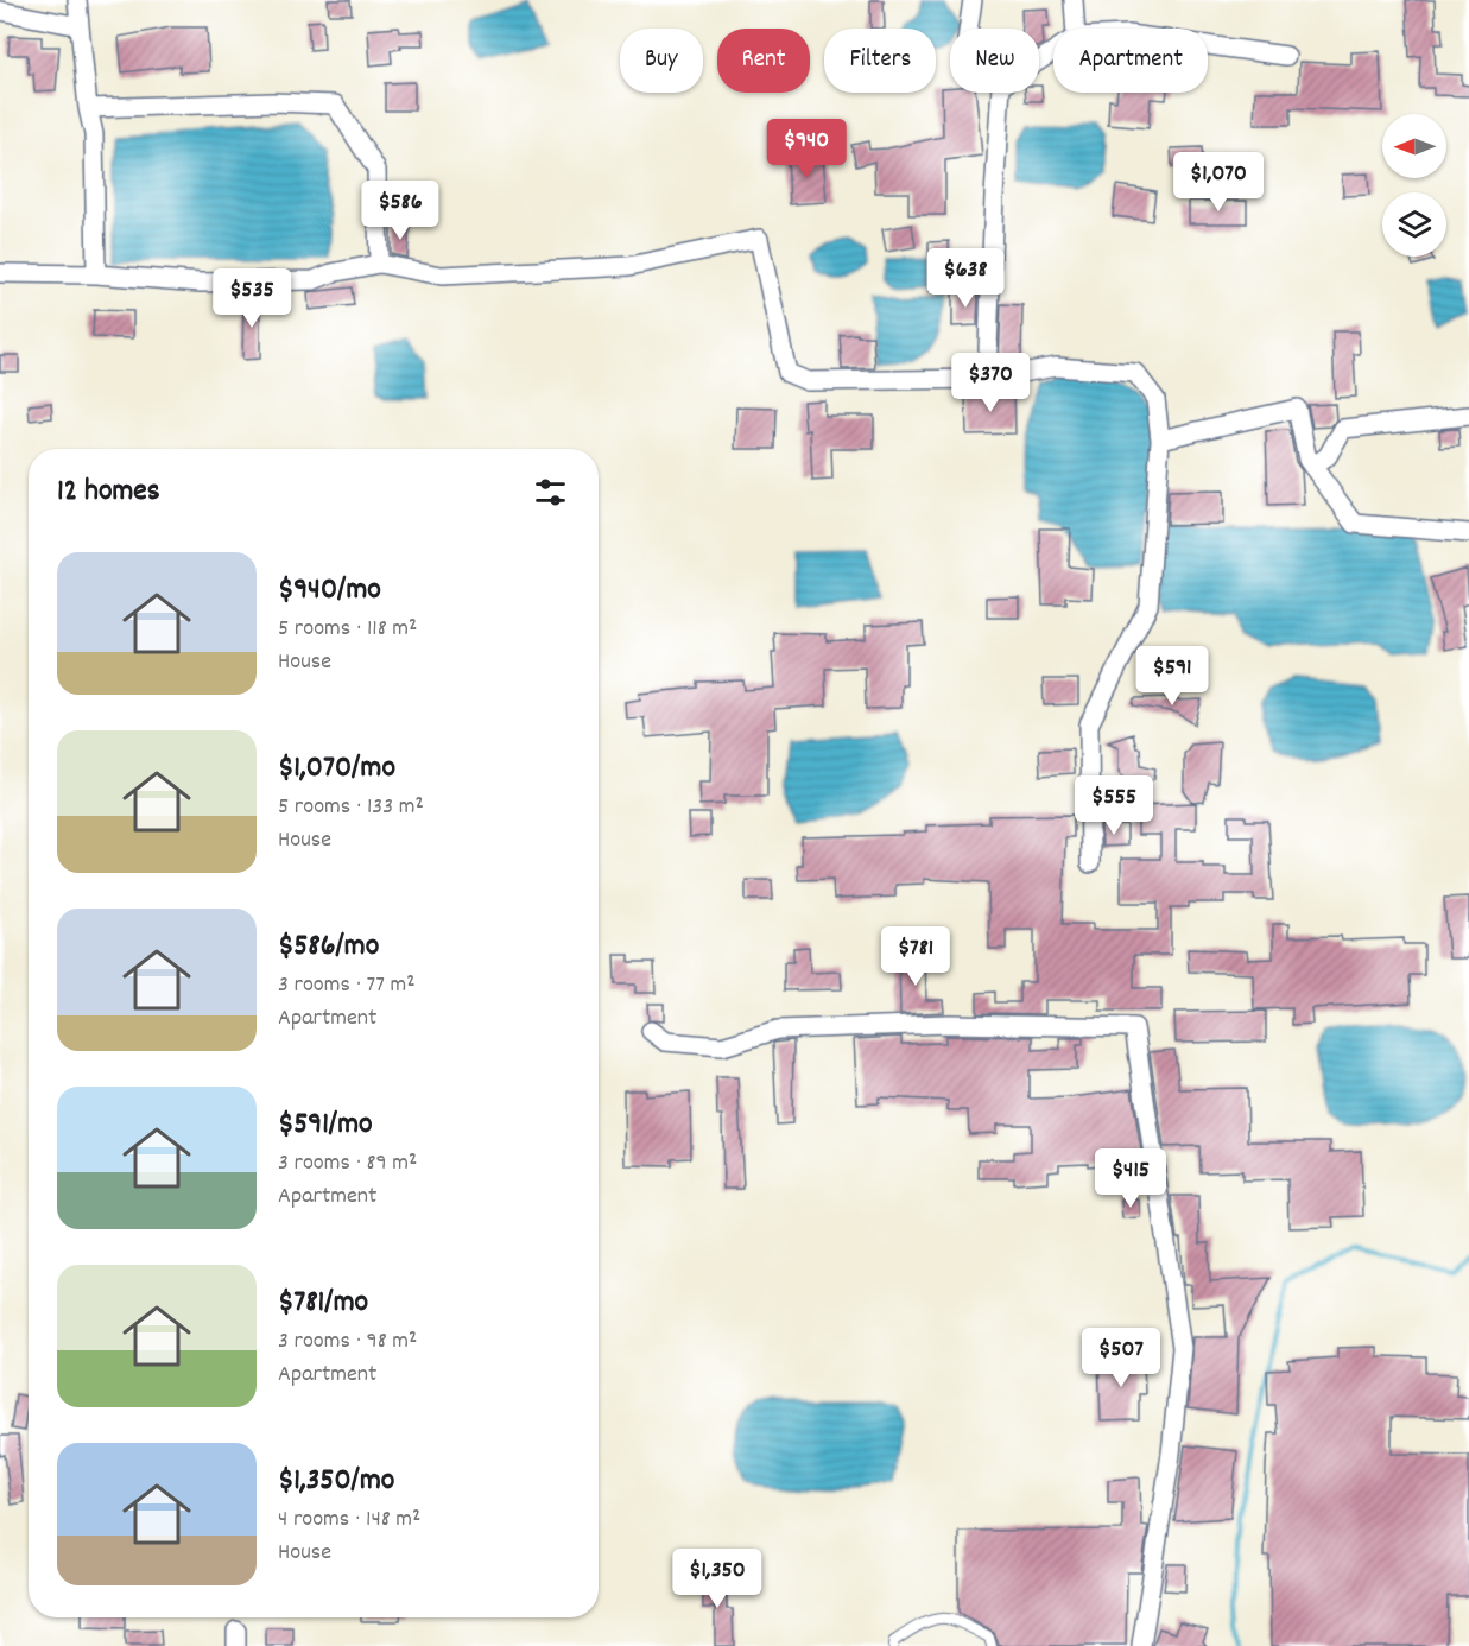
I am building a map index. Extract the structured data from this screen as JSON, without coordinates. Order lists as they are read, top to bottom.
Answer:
{
  "north": "left",
  "page": {
    "chip": [
      "Buy",
      "Rent",
      "Filters",
      "New",
      "Apartment"
    ],
    "price": [
      "$940",
      "$1,070",
      "$586",
      "$638",
      "$535",
      "$370",
      "$591",
      "$555",
      "$781",
      "$415",
      "$507",
      "$1,350"
    ],
    "heading": "12 homes",
    "list": [
      {
        "name": "$940/mo",
        "note": "5 rooms · 118 m² · House"
      },
      {
        "name": "$1,070/mo",
        "note": "5 rooms · 133 m² · House"
      },
      {
        "name": "$586/mo",
        "note": "3 rooms · 77 m² · Apartment"
      },
      {
        "name": "$591/mo",
        "note": "3 rooms · 89 m² · Apartment"
      },
      {
        "name": "$781/mo",
        "note": "3 rooms · 98 m² · Apartment"
      },
      {
        "name": "$1,350/mo",
        "note": "4 rooms · 148 m² · House"
      }
    ]
  }
}
